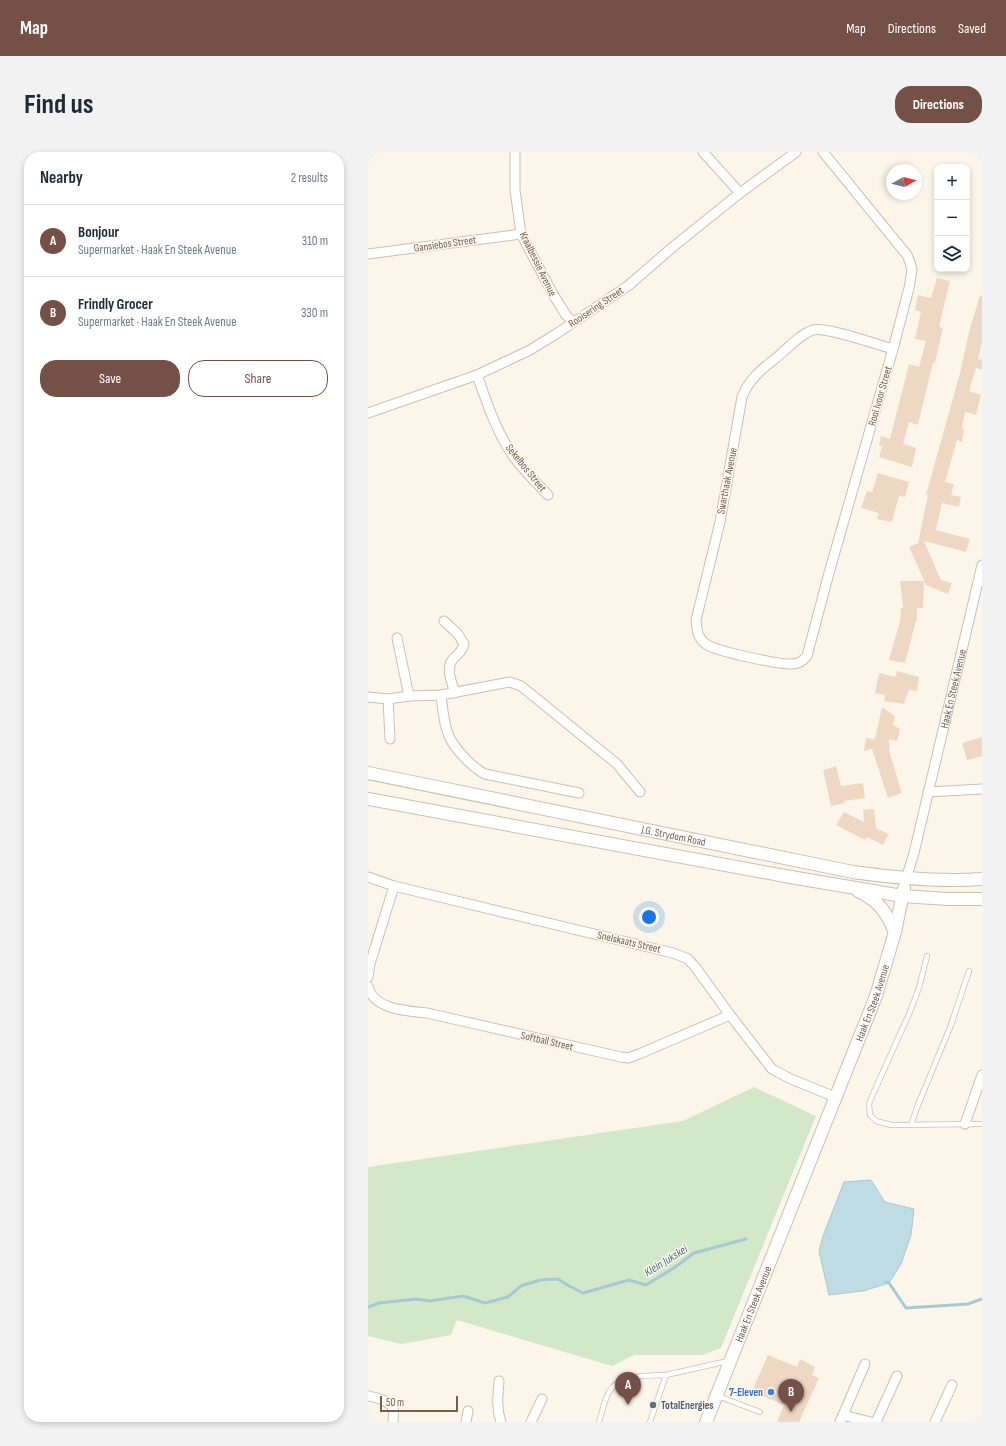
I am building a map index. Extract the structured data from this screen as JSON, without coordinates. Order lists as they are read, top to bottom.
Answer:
{
  "streets": {
    "street": [
      "Gansiebos Street",
      "Kraalbessie Avenue",
      "Rooisering Street",
      "Rooi Ivoor Street",
      "Sekelbos Street",
      "Swarthaak Avenue",
      "Haak En Steek Avenue",
      "J.G. Strydom Road",
      "Snelskaats Street",
      "Softball Street"
    ]
  },
  "crossings": [
    ["Gansiebos Street", "Kraalbessie Avenue"],
    ["Kraalbessie Avenue", "Rooisering Street"],
    ["Rooisering Street", "Sekelbos Street"],
    ["Rooi Ivoor Street", "Swarthaak Avenue"],
    ["Haak En Steek Avenue", "J.G. Strydom Road"],
    ["Haak En Steek Avenue", "Snelskaats Street"],
    ["Snelskaats Street", "Softball Street"]
  ],
  "water": ["Klein Jukskei"],
  "places": ["7-Eleven", "TotalEnergies"],
  "scale_bar": "50 m",
  "north": "right",
  "page": {
    "header": "Map",
    "nav": ["Map", "Directions", "Saved"],
    "buttons": [
      "Directions",
      ["Save", "Share"]
    ],
    "title": "Find us",
    "heading": ["Nearby", "2 results"],
    "map_buttons": ["+", "−"],
    "list": [
      {
        "mark": "A",
        "name": "Bonjour",
        "note": "Supermarket · Haak En Steek Avenue",
        "value": "310 m"
      },
      {
        "mark": "B",
        "name": "Frindly Grocer",
        "note": "Supermarket · Haak En Steek Avenue",
        "value": "330 m"
      }
    ],
    "pins": ["A", "B"],
    "scale": "50 m"
  }
}
